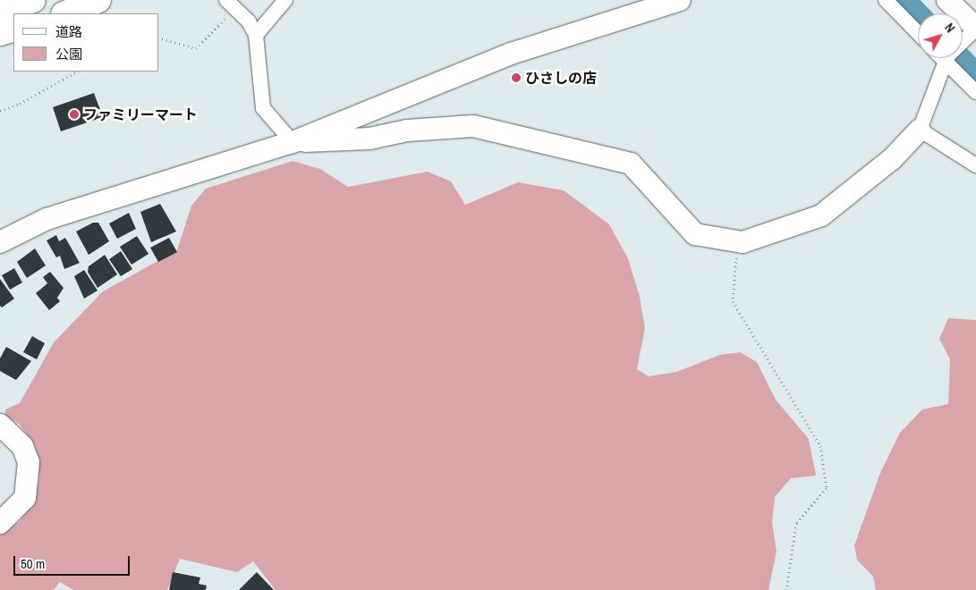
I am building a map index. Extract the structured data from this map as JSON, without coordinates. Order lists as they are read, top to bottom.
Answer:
{
  "places": ["ひさしの店", "ファミリーマート"],
  "legend": ["道路", "公園"],
  "scale_bar": "50 m",
  "north": "top right"
}
